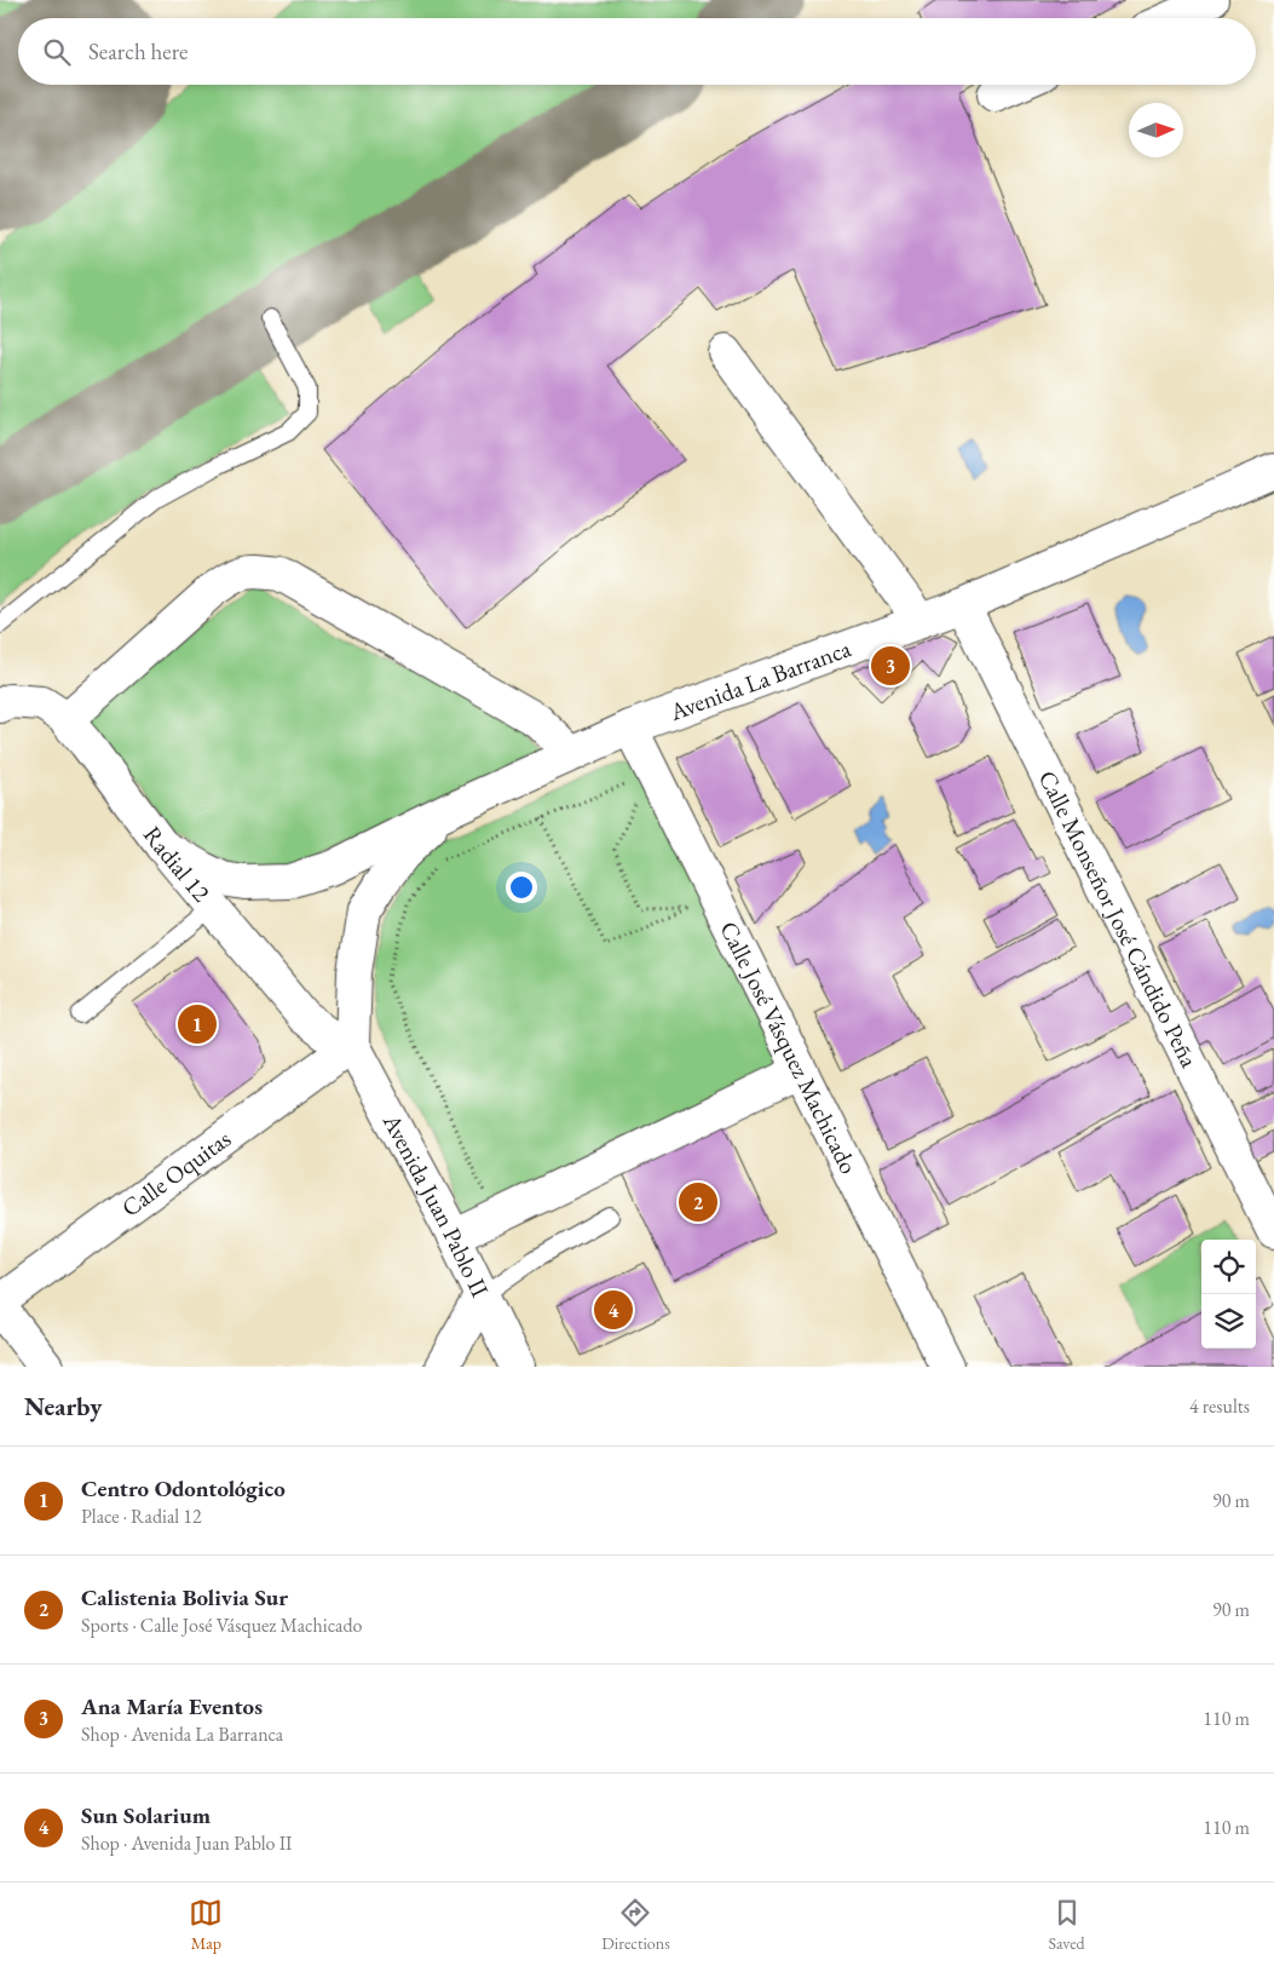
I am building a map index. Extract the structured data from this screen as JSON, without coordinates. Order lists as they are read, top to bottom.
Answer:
{
  "streets": {
    "street": [
      "Avenida La Barranca",
      "Radial 12",
      "Calle Monseñor José Cándido Peña",
      "Calle José Vásquez Machicado",
      "Calle Oquitas",
      "Avenida Juan Pablo II"
    ]
  },
  "crossings": [
    ["Avenida La Barranca", "Radial 12"],
    ["Avenida La Barranca", "Calle Monseñor José Cándido Peña"],
    ["Avenida La Barranca", "Calle José Vásquez Machicado"],
    ["Avenida La Barranca", "Calle Oquitas"],
    ["Avenida La Barranca", "Avenida Juan Pablo II"],
    ["Radial 12", "Calle Oquitas"],
    ["Radial 12", "Avenida Juan Pablo II"],
    ["Calle Oquitas", "Avenida Juan Pablo II"]
  ],
  "north": "right",
  "page": {
    "search": "Search here",
    "pins": [
      "3",
      "1",
      "2",
      "4"
    ],
    "heading": ["Nearby", "4 results"],
    "list": [
      {
        "mark": "1",
        "name": "Centro Odontológico",
        "note": "Place · Radial 12",
        "value": "90 m"
      },
      {
        "mark": "2",
        "name": "Calistenia Bolivia Sur",
        "note": "Sports · Calle José Vásquez Machicado",
        "value": "90 m"
      },
      {
        "mark": "3",
        "name": "Ana María Eventos",
        "note": "Shop · Avenida La Barranca",
        "value": "110 m"
      },
      {
        "mark": "4",
        "name": "Sun Solarium",
        "note": "Shop · Avenida Juan Pablo II",
        "value": "110 m"
      }
    ],
    "nav": ["Map", "Directions", "Saved"]
  }
}
